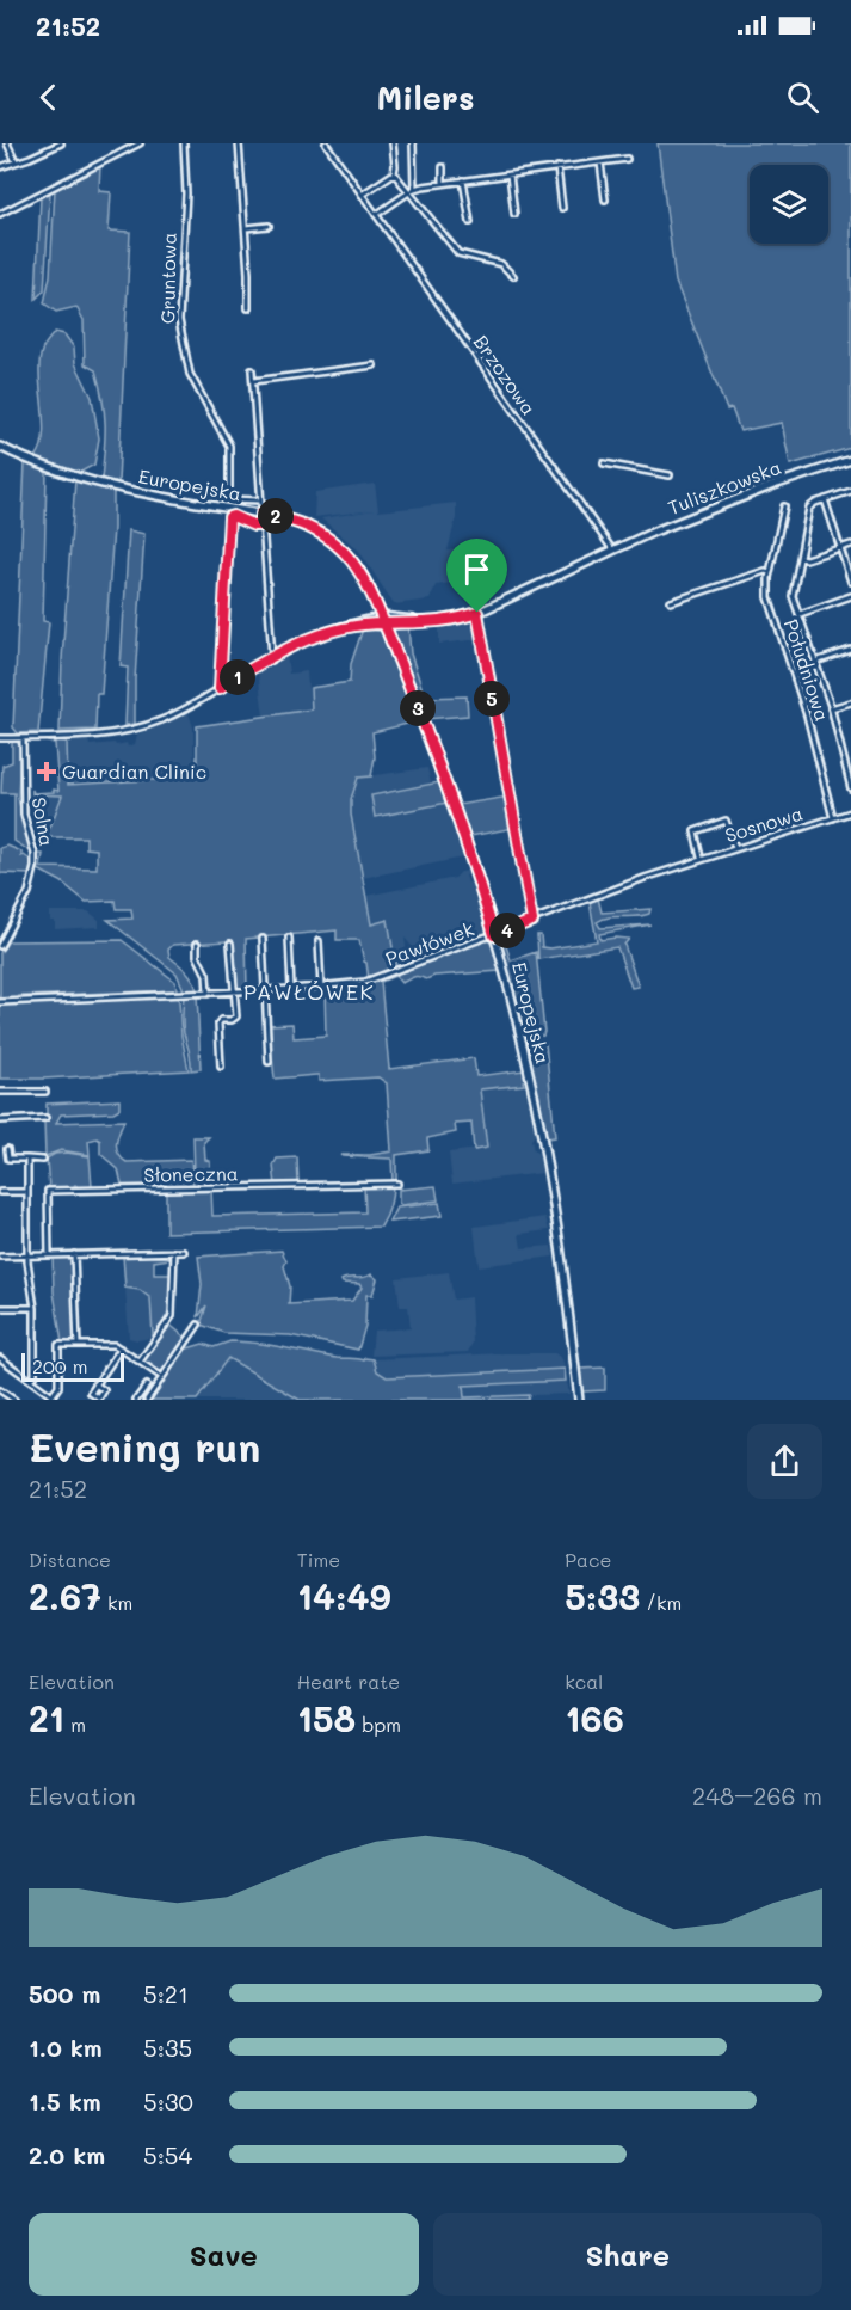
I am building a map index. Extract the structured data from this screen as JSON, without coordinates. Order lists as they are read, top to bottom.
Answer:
{
  "streets": {
    "main road": ["Europejska", "Tuliszkowska"],
    "street": [
      "Gruntowa",
      "Brzozowa",
      "Południowa",
      "Solna",
      "Sosnowa",
      "Pawłówek",
      "Słoneczna"
    ]
  },
  "crossings": [
    ["Brzozowa", "Tuliszkowska"],
    ["Europejska", "Tuliszkowska"],
    ["Europejska", "Pawłówek"],
    ["Południowa", "Sosnowa"],
    ["Sosnowa", "Pawłówek"]
  ],
  "districts": ["PAWŁÓWEK"],
  "places": {
    "health": ["Guardian Clinic"]
  },
  "scale_bar": "200 m",
  "page": {
    "status": "21:52",
    "header": "Milers",
    "pins": [
      "2",
      "1",
      "5",
      "3",
      "4"
    ],
    "scale": "200 m",
    "heading": ["Evening run", "21:52"],
    "stats": [
      ["Distance", "2.67 km"],
      ["Time", "14:49"],
      ["Pace", "5:33 /km"],
      ["Elevation", "21 m"],
      ["Heart rate", "158 bpm"],
      ["kcal", "166"]
    ],
    "chart": ["Elevation", "248–266 m"],
    "list": [
      {
        "name": "500 m",
        "note": "5:21"
      },
      {
        "name": "1.0 km",
        "note": "5:35"
      },
      {
        "name": "1.5 km",
        "note": "5:30"
      },
      {
        "name": "2.0 km",
        "note": "5:54"
      }
    ],
    "buttons": ["Save", "Share"]
  }
}
